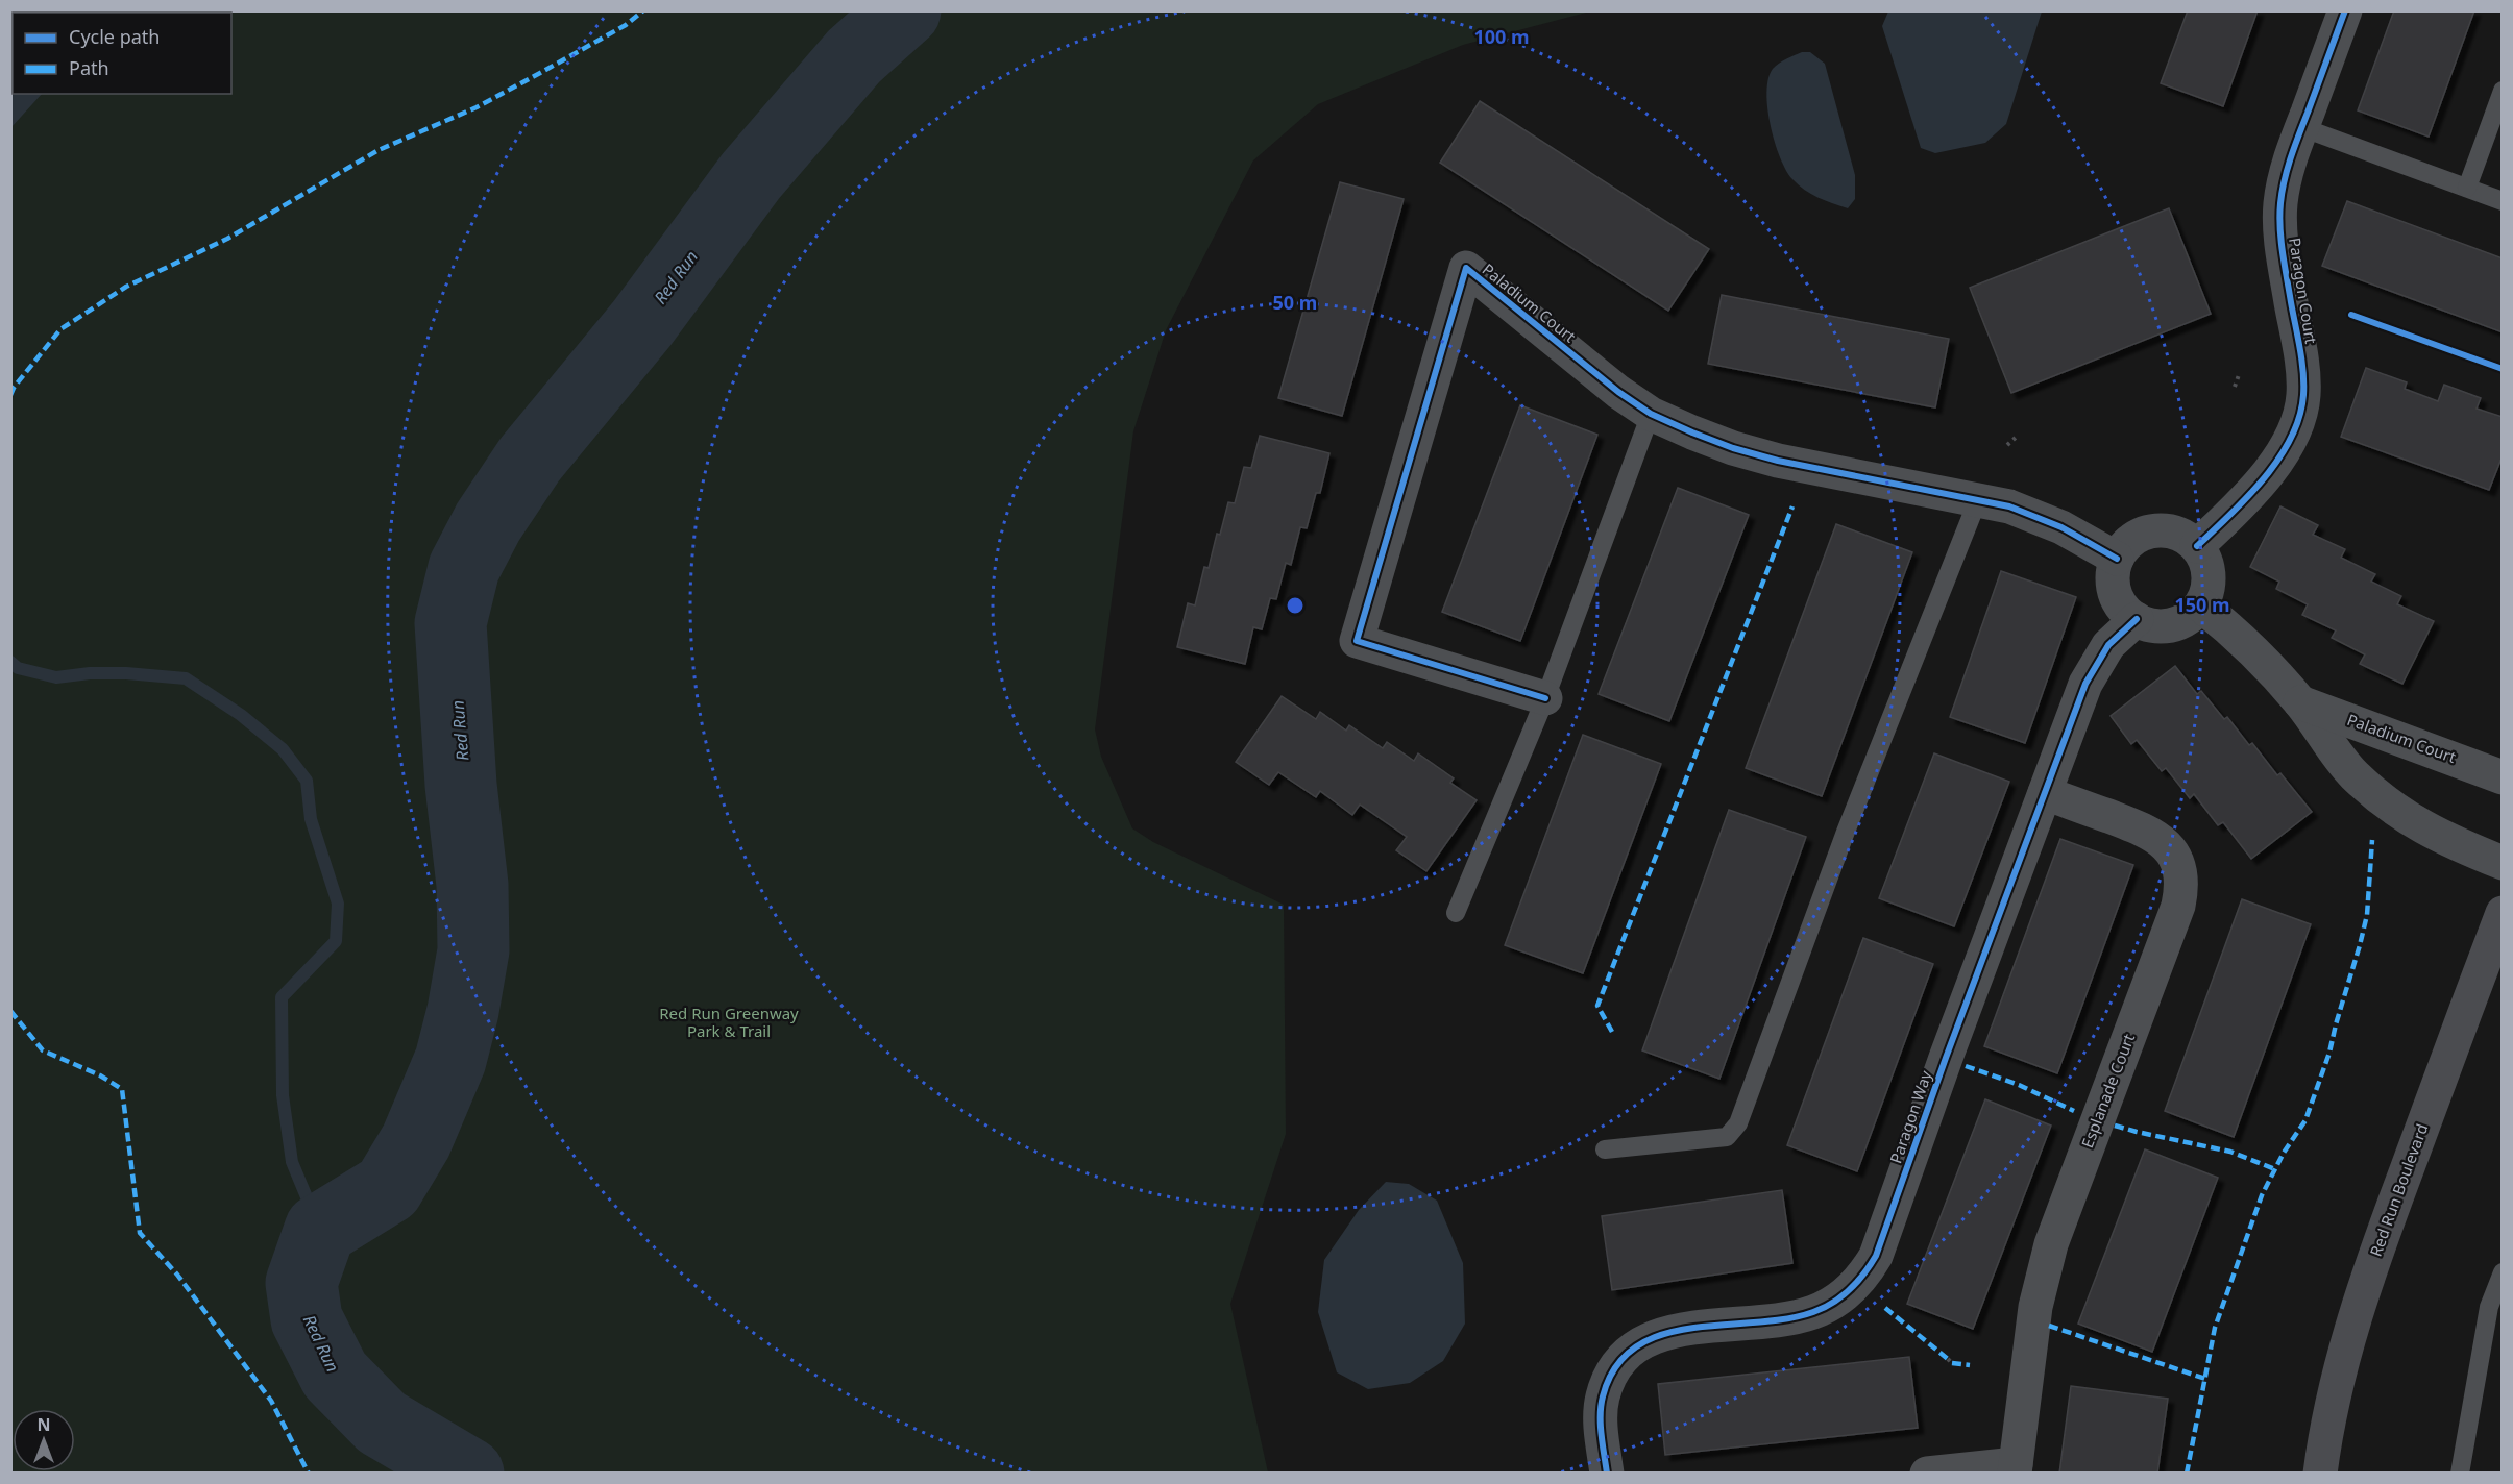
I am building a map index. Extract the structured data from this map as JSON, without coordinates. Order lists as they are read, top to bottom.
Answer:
{
  "streets": {
    "main road": ["Red Run Boulevard"],
    "street": [
      "Paragon Court",
      "Paladium Court",
      "Esplanade Court",
      "Paragon Way"
    ]
  },
  "crossings": [
    ["Paragon Court", "Paladium Court"],
    ["Paragon Court", "Paragon Way"],
    ["Paladium Court", "Paragon Way"],
    ["Esplanade Court", "Paragon Way"]
  ],
  "water": ["Red Run"],
  "parks": ["Red Run Greenway Park & Trail"],
  "legend": ["Cycle path", "Path"],
  "north": "top",
  "rings": ["100 m", "50 m", "150 m"]
}
